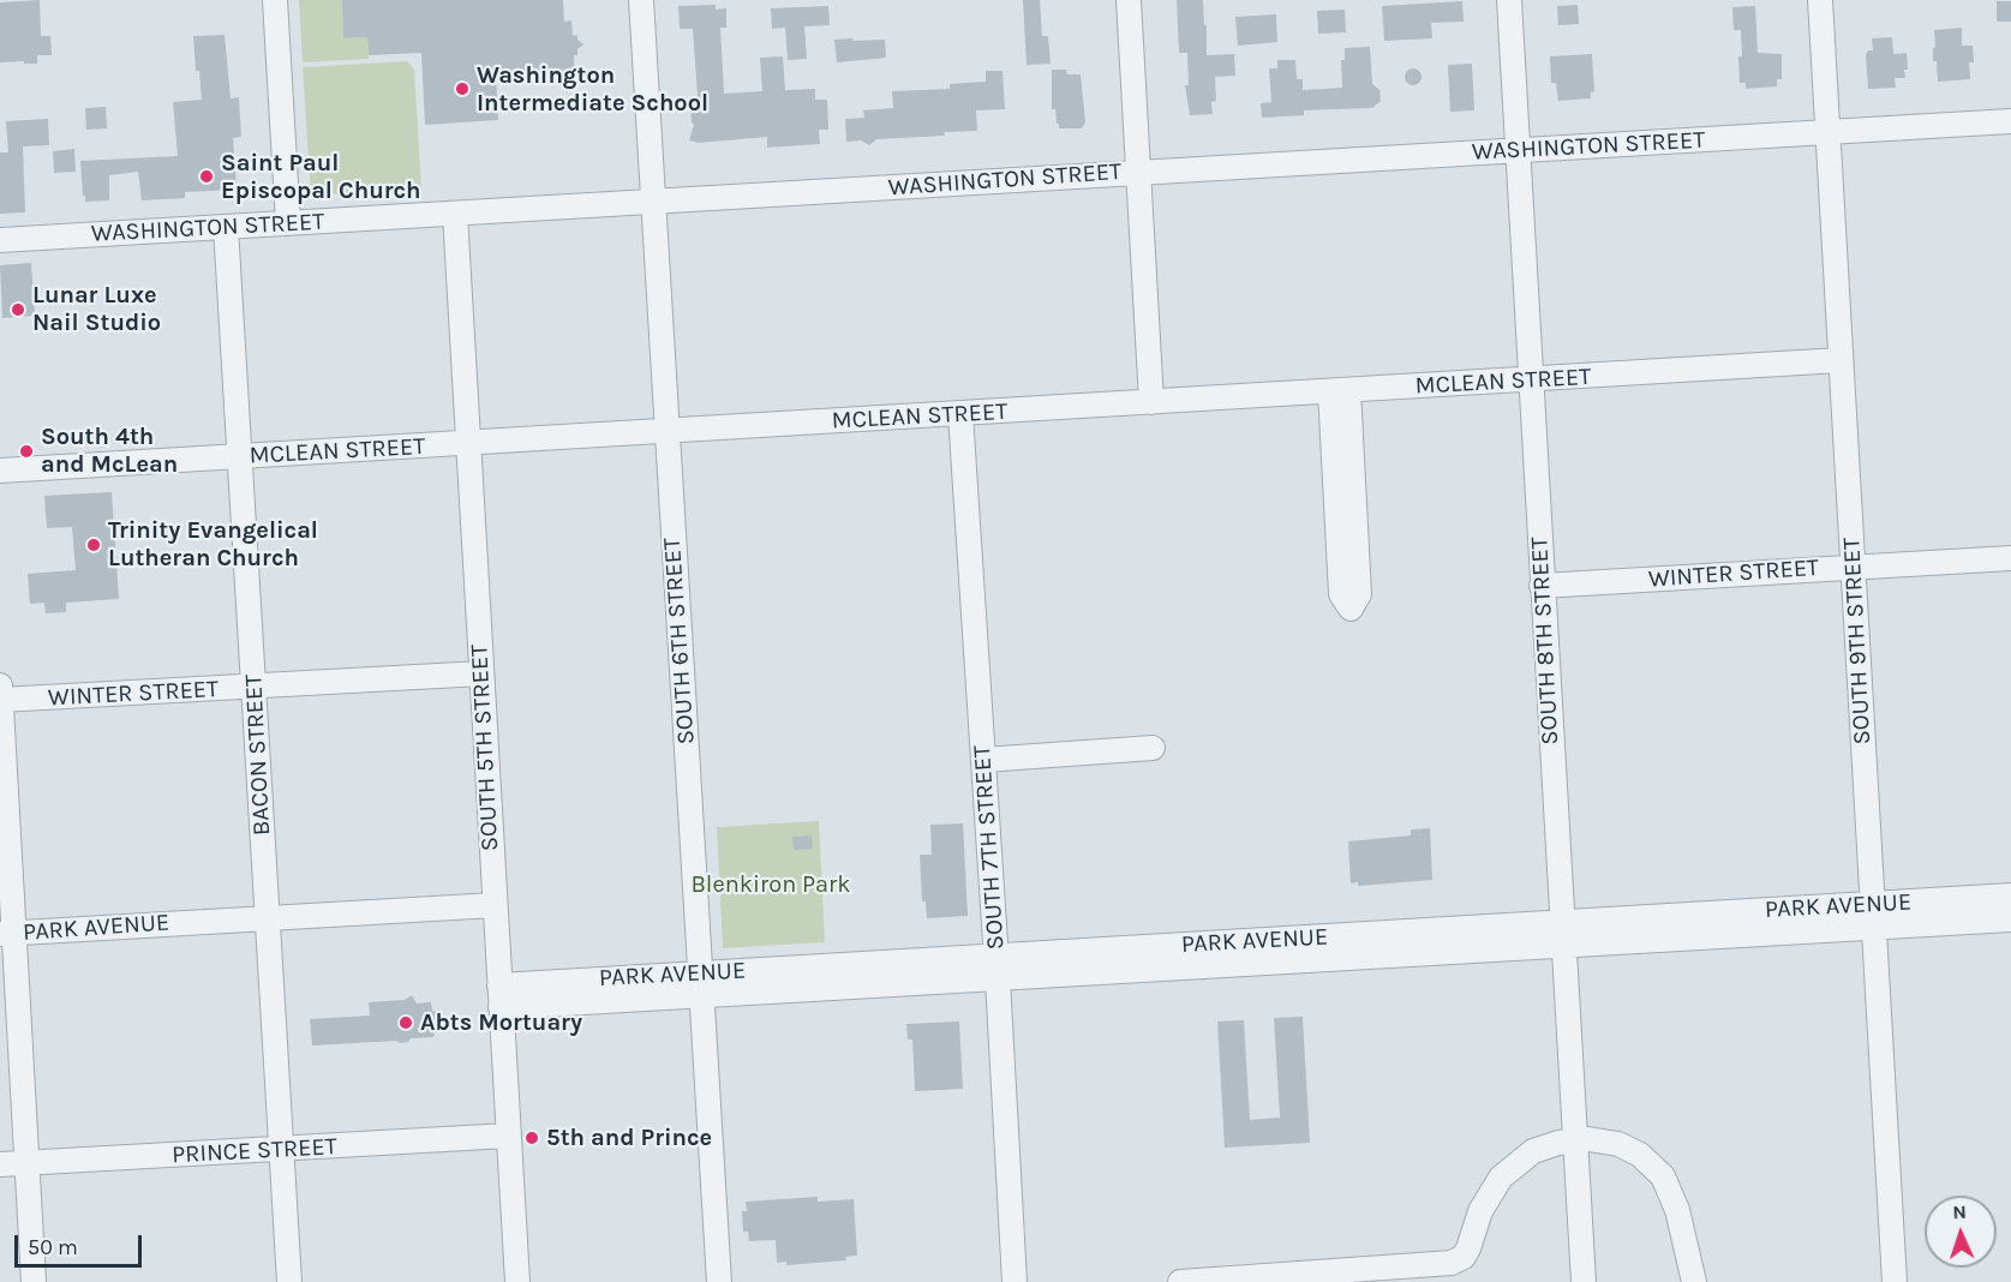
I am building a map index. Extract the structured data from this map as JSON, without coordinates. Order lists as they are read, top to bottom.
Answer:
{
  "streets": {
    "street": [
      "WASHINGTON STREET",
      "MCLEAN STREET",
      "WINTER STREET",
      "SOUTH 6TH STREET",
      "SOUTH 8TH STREET",
      "SOUTH 9TH STREET",
      "SOUTH 5TH STREET",
      "BACON STREET",
      "SOUTH 7TH STREET",
      "PARK AVENUE",
      "PRINCE STREET"
    ]
  },
  "crossings": [
    ["WASHINGTON STREET", "SOUTH 6TH STREET"],
    ["WASHINGTON STREET", "SOUTH 8TH STREET"],
    ["WASHINGTON STREET", "SOUTH 9TH STREET"],
    ["WASHINGTON STREET", "SOUTH 5TH STREET"],
    ["WASHINGTON STREET", "BACON STREET"],
    ["MCLEAN STREET", "SOUTH 6TH STREET"],
    ["MCLEAN STREET", "SOUTH 8TH STREET"],
    ["MCLEAN STREET", "SOUTH 9TH STREET"],
    ["MCLEAN STREET", "SOUTH 5TH STREET"],
    ["MCLEAN STREET", "BACON STREET"],
    ["MCLEAN STREET", "SOUTH 7TH STREET"],
    ["WINTER STREET", "SOUTH 8TH STREET"],
    ["WINTER STREET", "SOUTH 9TH STREET"],
    ["WINTER STREET", "SOUTH 5TH STREET"],
    ["WINTER STREET", "BACON STREET"],
    ["SOUTH 6TH STREET", "PARK AVENUE"],
    ["SOUTH 8TH STREET", "PARK AVENUE"],
    ["SOUTH 9TH STREET", "PARK AVENUE"],
    ["SOUTH 5TH STREET", "PARK AVENUE"],
    ["SOUTH 5TH STREET", "PRINCE STREET"],
    ["BACON STREET", "PARK AVENUE"],
    ["BACON STREET", "PRINCE STREET"],
    ["SOUTH 7TH STREET", "PARK AVENUE"]
  ],
  "parks": ["Blenkiron Park"],
  "places": [
    "Washington Intermediate School",
    "Saint Paul Episcopal Church",
    "Lunar Luxe Nail Studio",
    "South 4th and McLean",
    "Trinity Evangelical Lutheran Church",
    "Abts Mortuary",
    "5th and Prince"
  ],
  "scale_bar": "50 m",
  "north": "top"
}
